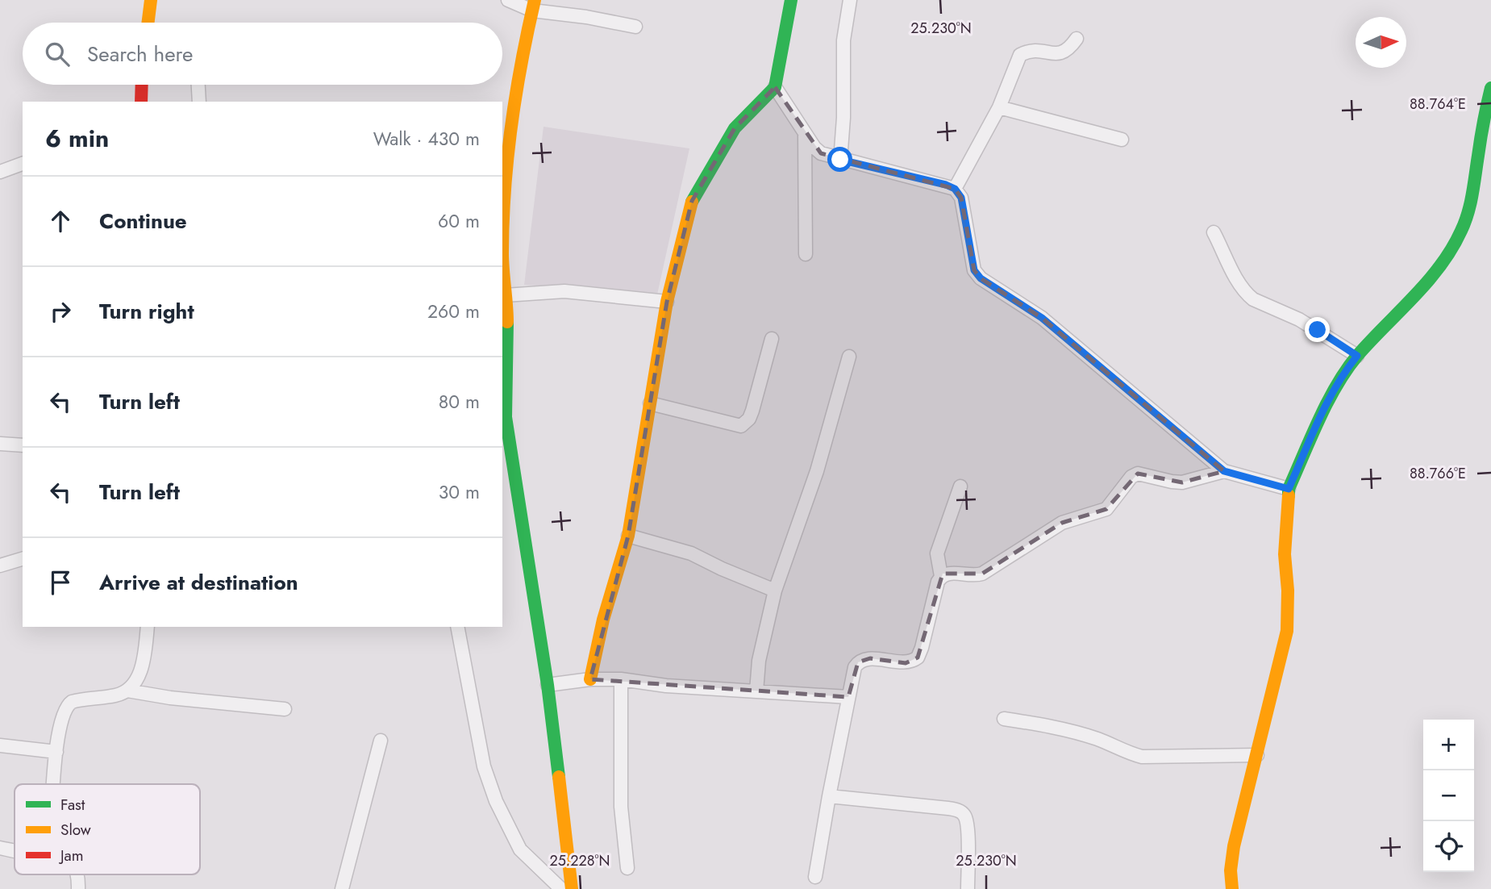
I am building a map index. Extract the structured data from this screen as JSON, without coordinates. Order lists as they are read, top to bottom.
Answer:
{
  "legend": ["Fast", "Slow", "Jam"],
  "north": "right",
  "page": {
    "search": "Search here",
    "heading": ["6 min", "Walk · 430 m"],
    "list": [
      ["Continue", "60 m"],
      ["Turn right", "260 m"],
      ["Turn left", "80 m"],
      ["Turn left", "30 m"],
      "Arrive at destination"
    ],
    "map_buttons": ["+", "−"]
  },
  "coordinates": [
    "25.230°N",
    "88.764°E",
    "88.766°E",
    "25.228°N"
  ]
}
